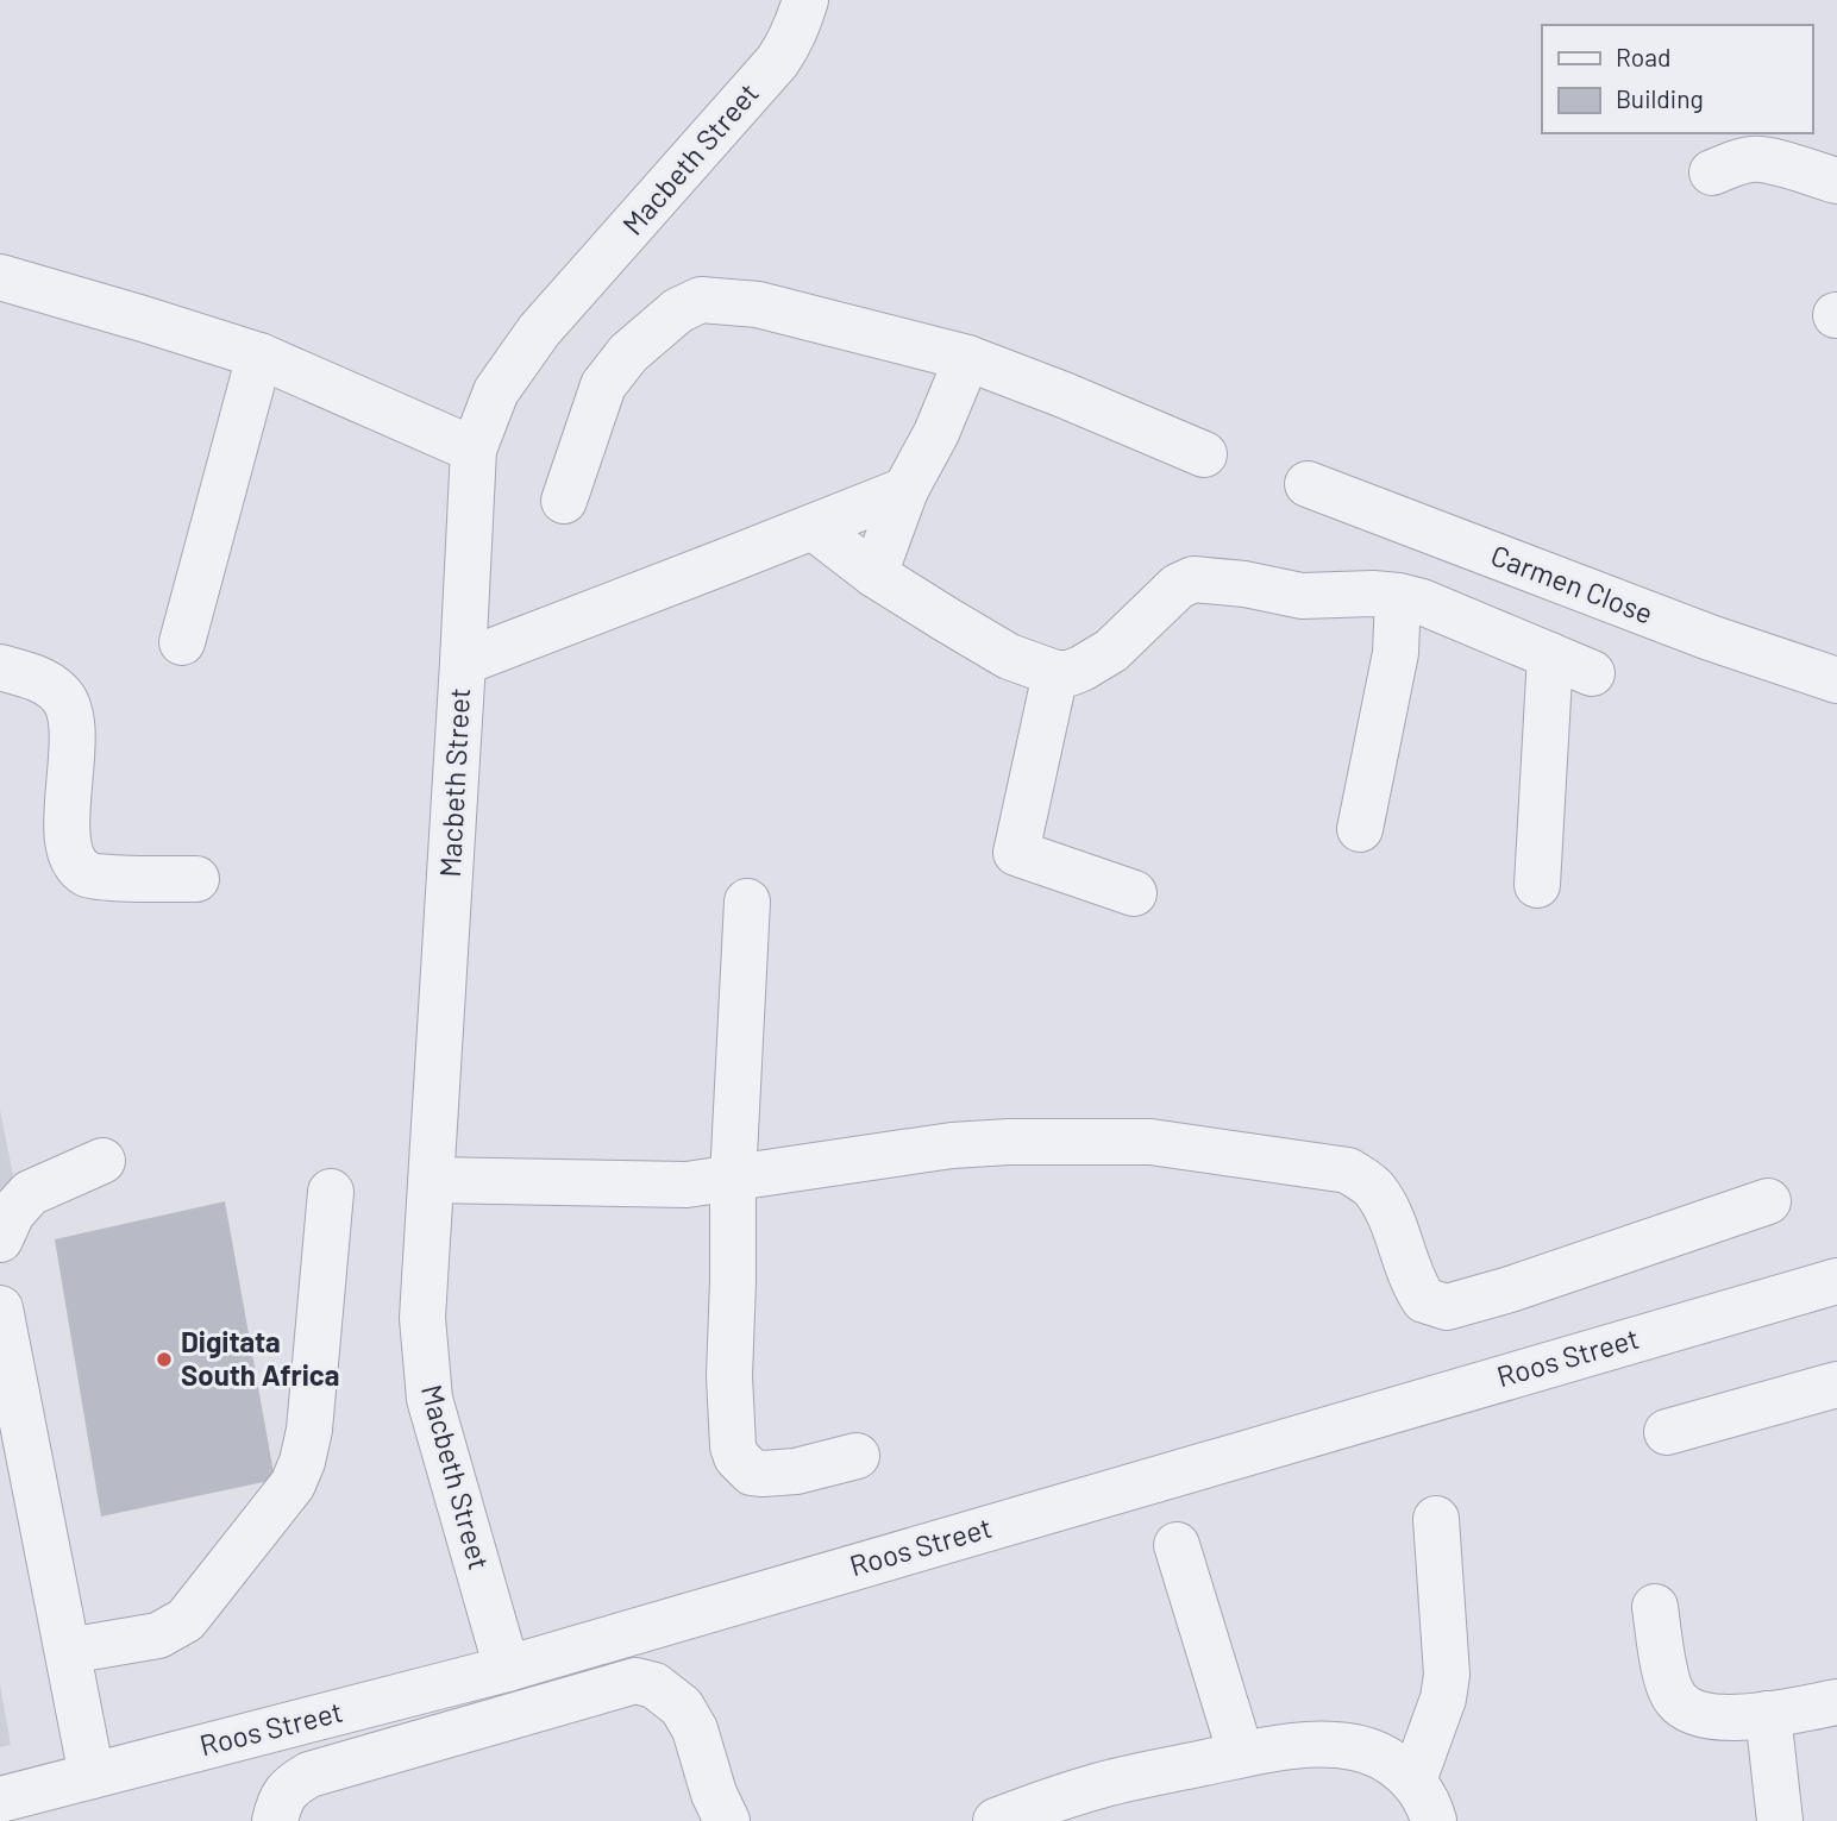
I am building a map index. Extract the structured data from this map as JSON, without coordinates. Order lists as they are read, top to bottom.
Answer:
{
  "streets": {
    "street": ["Macbeth Street", "Carmen Close", "Roos Street"]
  },
  "crossings": [
    ["Macbeth Street", "Roos Street"]
  ],
  "places": ["Digitata South Africa"],
  "legend": ["Road", "Building"]
}
